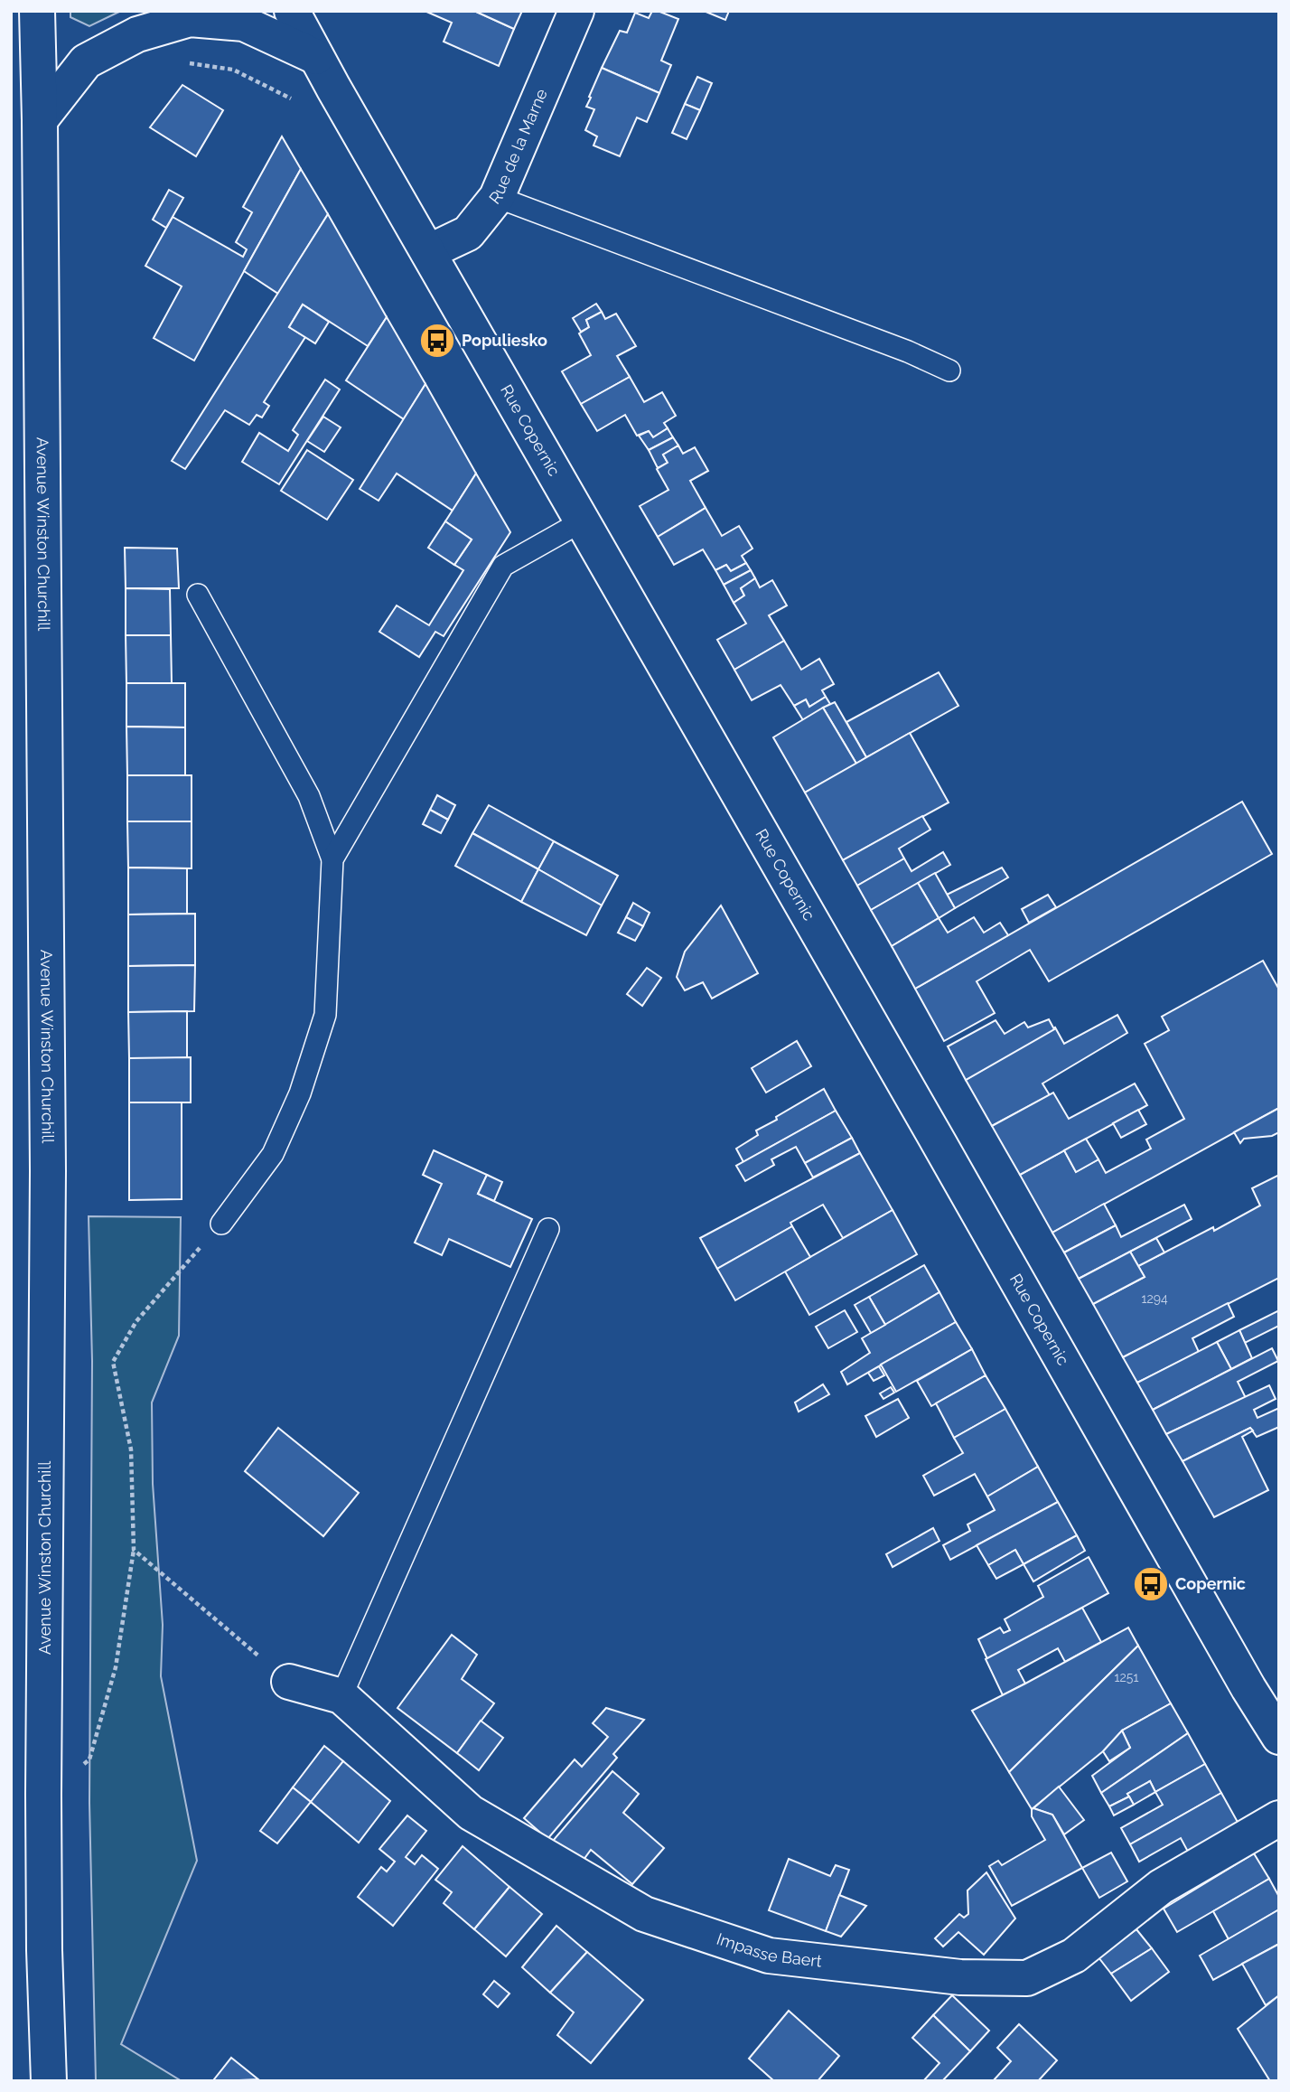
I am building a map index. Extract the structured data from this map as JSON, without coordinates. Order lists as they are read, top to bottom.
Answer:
{
  "streets": {
    "street": [
      "Rue de la Marne",
      "Rue Copernic",
      "Avenue Winston Churchill",
      "Impasse Baert"
    ]
  },
  "crossings": [
    ["Rue de la Marne", "Rue Copernic"]
  ],
  "places": {
    "bus stop": ["Populiesko", "Copernic"]
  },
  "house_numbers": ["1294", "1251"]
}
